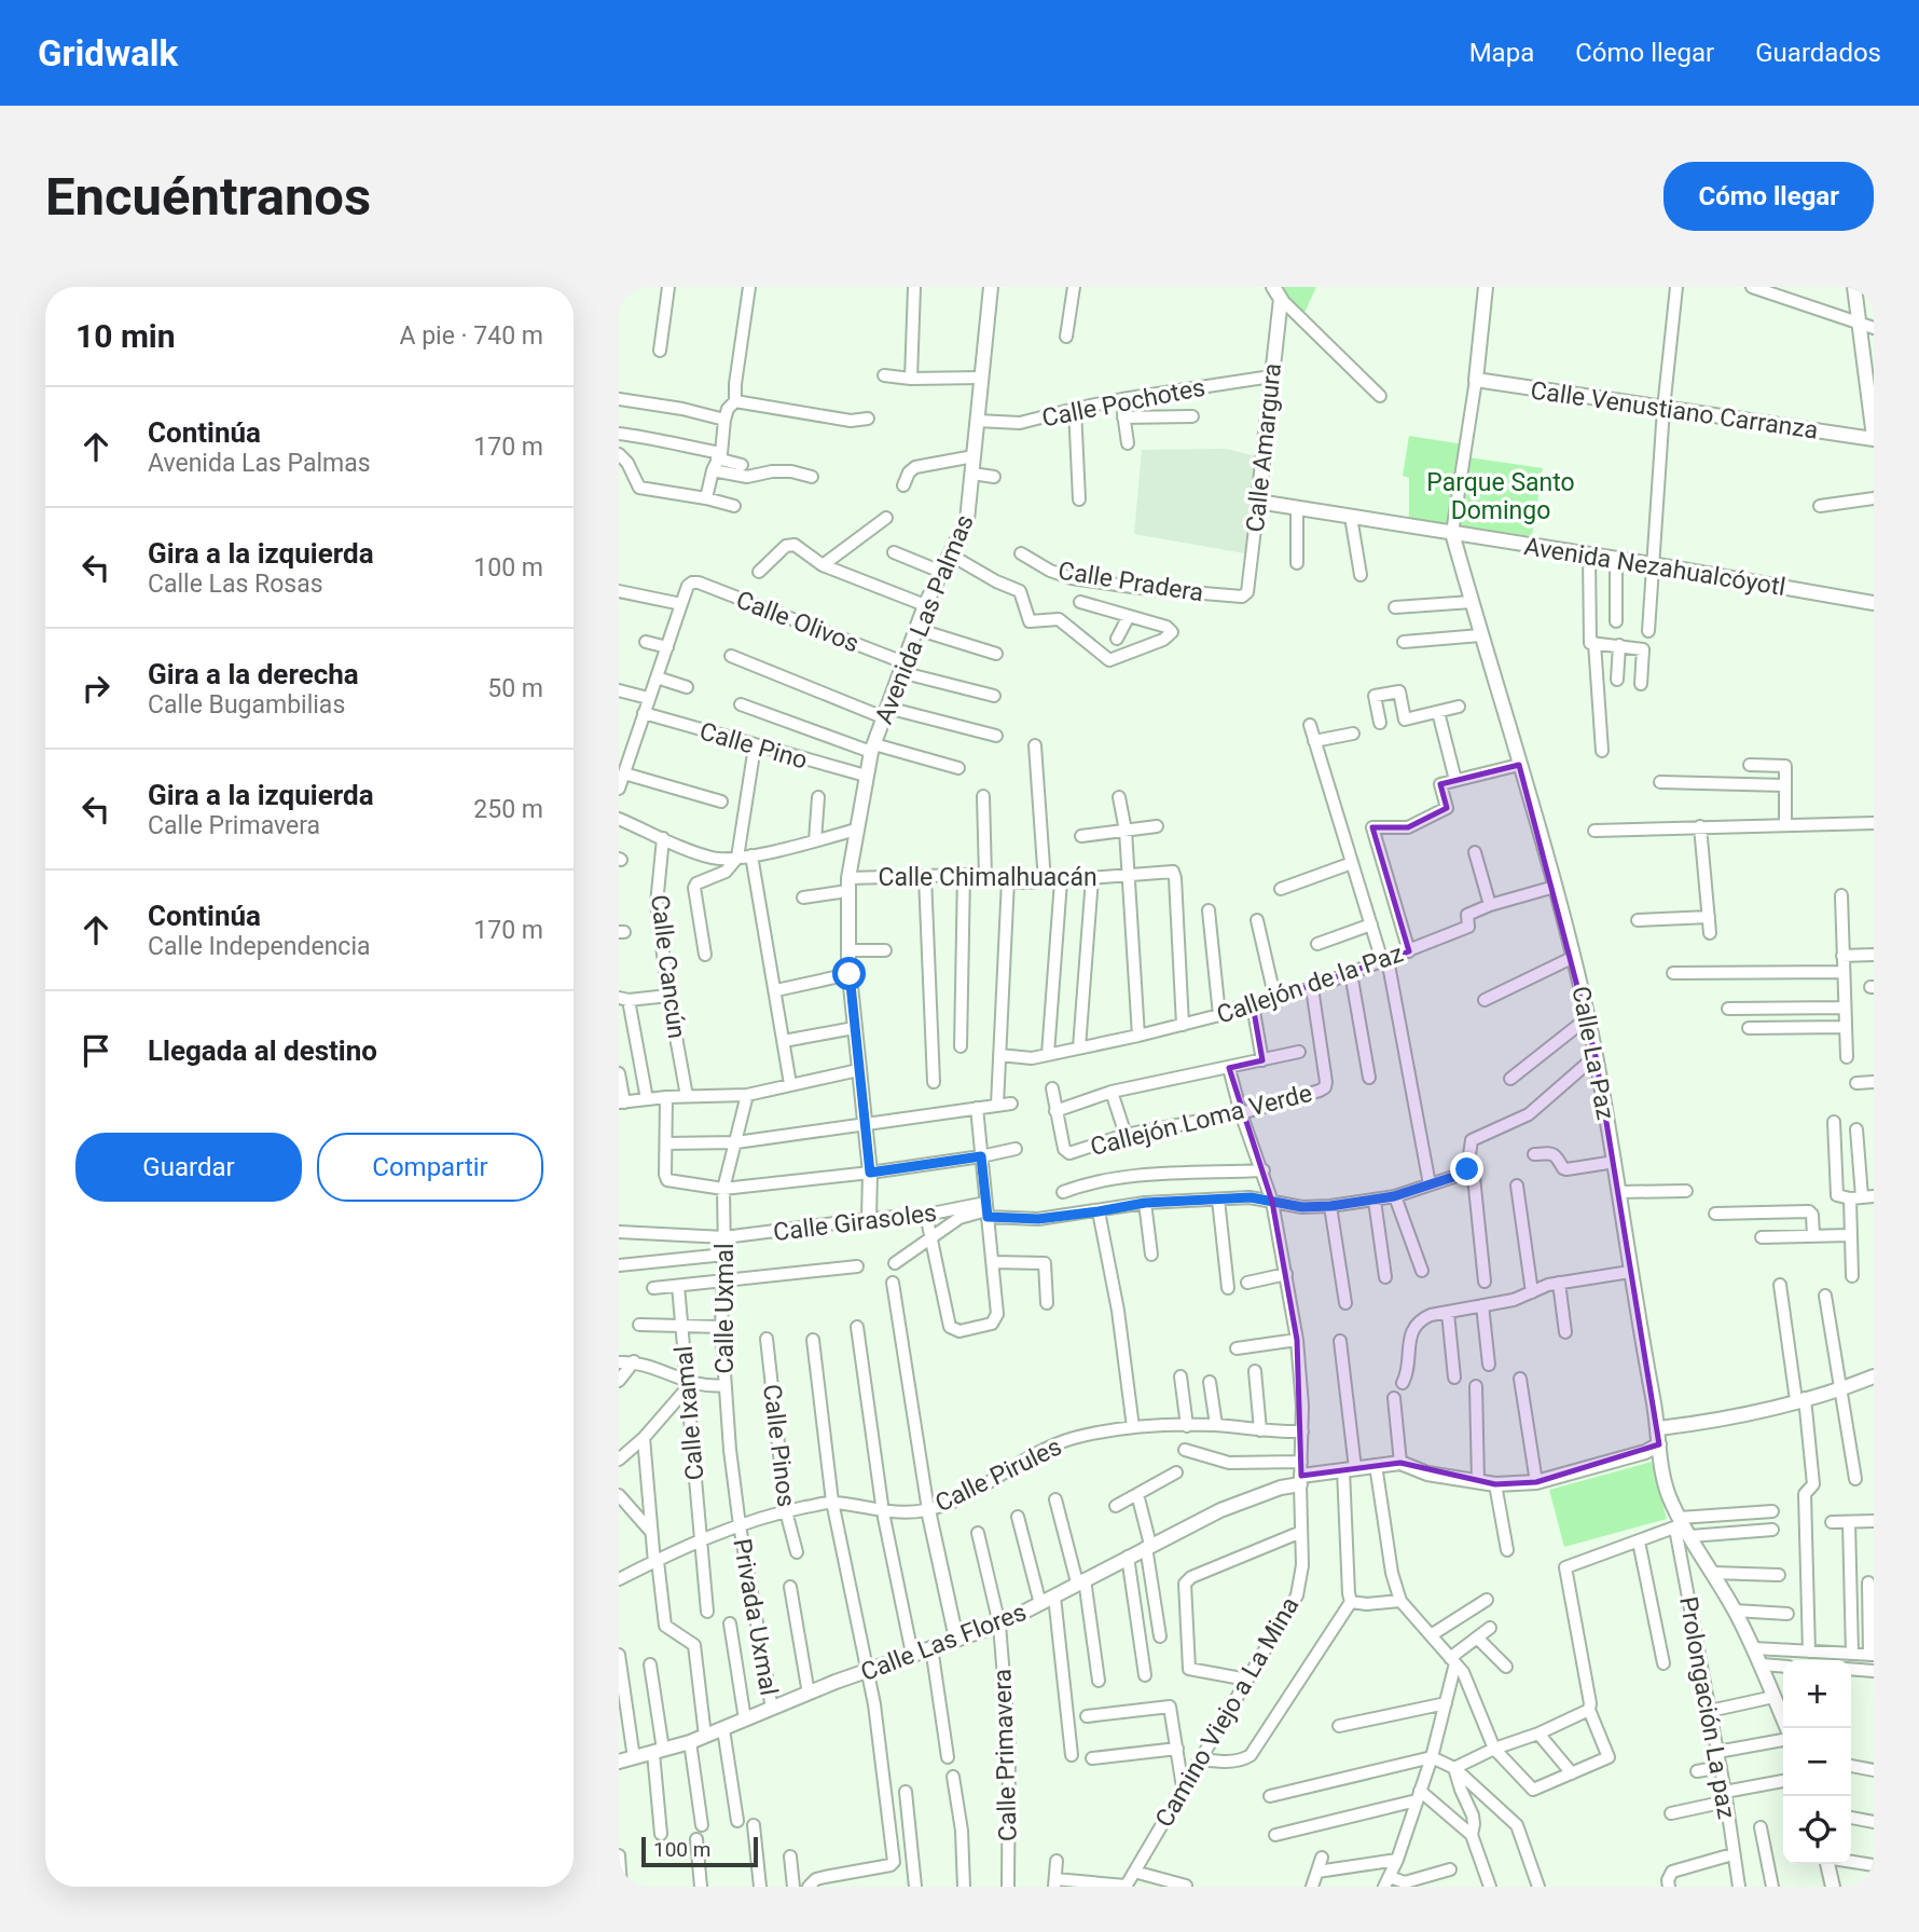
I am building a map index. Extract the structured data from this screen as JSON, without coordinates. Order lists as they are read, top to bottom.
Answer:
{
  "streets": {
    "main road": [
      "Calle Venustiano Carranza",
      "Calle Amargura",
      "Avenida Nezahualcóyotl",
      "Avenida Las Palmas",
      "Calle La Paz",
      "Calle Las Flores"
    ],
    "street": [
      "Calle Pochotes",
      "Calle Pradera",
      "Calle Olivos",
      "Calle Pino",
      "Calle Chimalhuacán",
      "Calle Cancún",
      "Callejón de la Paz",
      "Callejón Loma Verde",
      "Calle Girasoles",
      "Calle Uxmal",
      "Calle Ixamal",
      "Calle Pinos",
      "Calle Pirules",
      "Privada Uxmal",
      "Prolongación La paz",
      "Camino Viejo a La Mina",
      "Calle Primavera"
    ]
  },
  "crossings": [
    ["Calle Pochotes", "Calle Amargura"],
    ["Calle Pochotes", "Avenida Las Palmas"],
    ["Calle Amargura", "Avenida Nezahualcóyotl"],
    ["Calle Amargura", "Calle Pradera"],
    ["Avenida Nezahualcóyotl", "Calle La Paz"],
    ["Calle Pradera", "Avenida Las Palmas"],
    ["Avenida Las Palmas", "Calle Olivos"],
    ["Avenida Las Palmas", "Calle Pino"],
    ["Avenida Las Palmas", "Calle Chimalhuacán"],
    ["Avenida Las Palmas", "Calle Girasoles"],
    ["Calle Chimalhuacán", "Callejón de la Paz"],
    ["Callejón de la Paz", "Calle La Paz"],
    ["Callejón de la Paz", "Callejón Loma Verde"],
    ["Calle La Paz", "Calle Las Flores"],
    ["Calle La Paz", "Prolongación La paz"],
    ["Callejón Loma Verde", "Camino Viejo a La Mina"],
    ["Calle Girasoles", "Calle Uxmal"],
    ["Calle Uxmal", "Calle Pirules"],
    ["Calle Uxmal", "Privada Uxmal"],
    ["Calle Ixamal", "Calle Pirules"],
    ["Calle Pinos", "Calle Pirules"],
    ["Calle Pirules", "Privada Uxmal"],
    ["Calle Pirules", "Camino Viejo a La Mina"],
    ["Privada Uxmal", "Calle Las Flores"],
    ["Calle Las Flores", "Camino Viejo a La Mina"],
    ["Calle Las Flores", "Calle Primavera"]
  ],
  "parks": ["Parque Santo Domingo"],
  "scale_bar": "100 m",
  "page": {
    "header": "Gridwalk",
    "nav": ["Mapa", "Cómo llegar", "Guardados"],
    "buttons": [
      "Cómo llegar",
      ["Guardar", "Compartir"]
    ],
    "title": "Encuéntranos",
    "heading": ["10 min", "A pie · 740 m"],
    "list": [
      ["Continúa", "Avenida Las Palmas", "170 m"],
      ["Gira a la izquierda", "Calle Las Rosas", "100 m"],
      ["Gira a la derecha", "Calle Bugambilias", "50 m"],
      ["Gira a la izquierda", "Calle Primavera", "250 m"],
      ["Continúa", "Calle Independencia", "170 m"],
      "Llegada al destino"
    ],
    "map_buttons": ["+", "−"],
    "scale": "100 m"
  }
}
